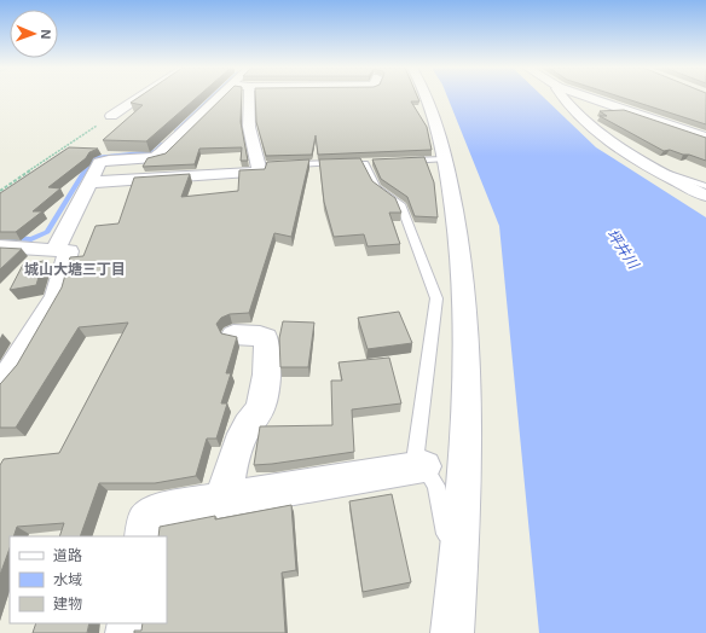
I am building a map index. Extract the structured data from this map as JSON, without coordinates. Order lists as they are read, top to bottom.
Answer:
{
  "districts": ["城山大塘三丁目"],
  "water": ["坪井川"],
  "legend": ["道路", "水域", "建物"],
  "north": "right"
}
